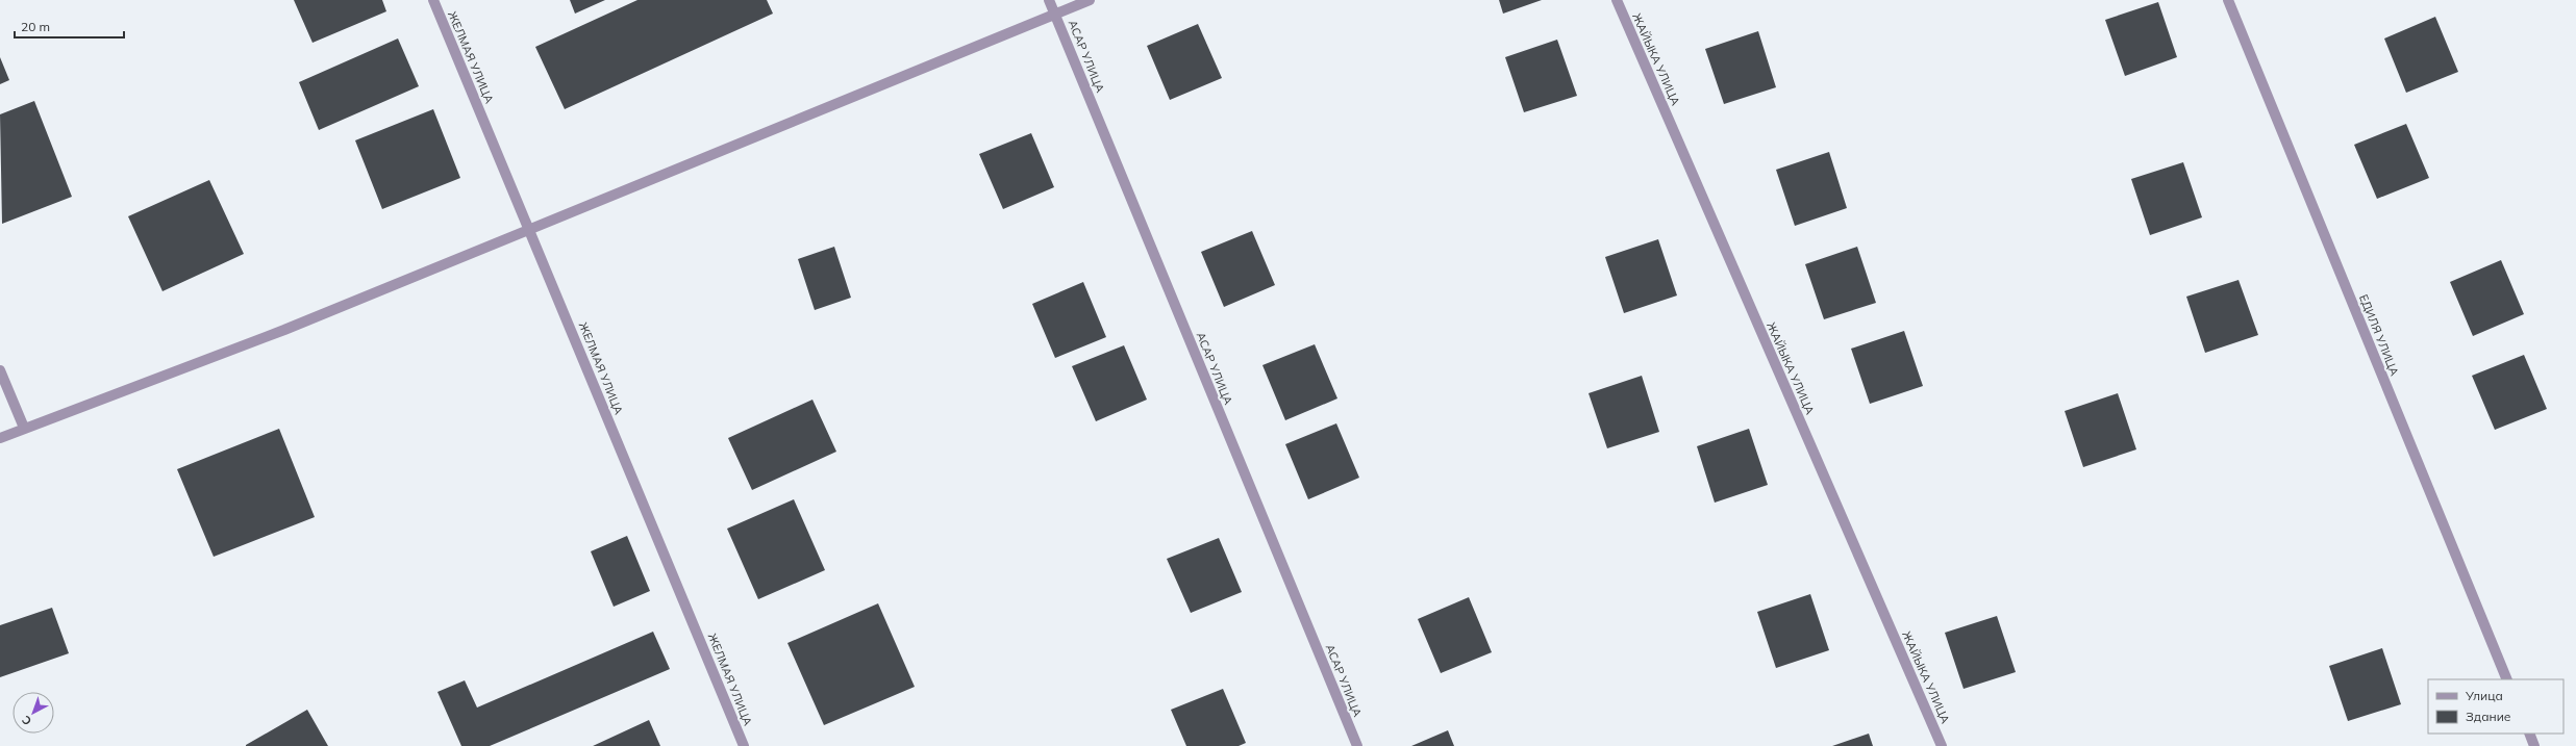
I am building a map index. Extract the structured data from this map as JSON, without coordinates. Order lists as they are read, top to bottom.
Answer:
{
  "streets": {
    "street": [
      "АСАР УЛИЦА",
      "ЖЕЛМАЯ УЛИЦА",
      "ЖАЙЫКА УЛИЦА",
      "ЕДИЛЯ УЛИЦА"
    ]
  },
  "legend": ["Улица", "Здание"],
  "scale_bar": "20 m",
  "north": "bottom left"
}
